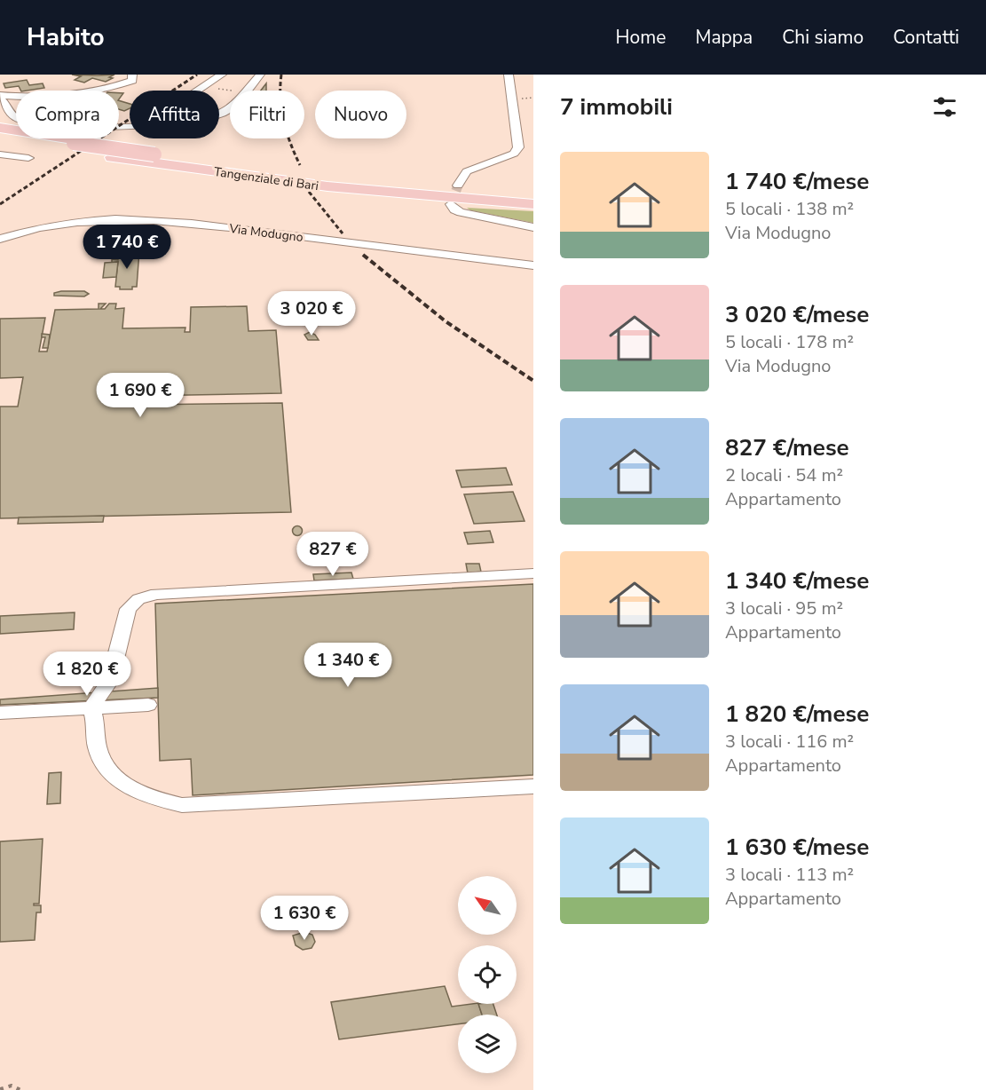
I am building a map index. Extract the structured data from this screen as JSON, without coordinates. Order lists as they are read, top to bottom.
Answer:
{
  "streets": {
    "highway": ["Tangenziale di Bari"],
    "street": ["Via Modugno"]
  },
  "north": "top left",
  "page": {
    "header": "Habito",
    "nav": [
      "Home",
      "Mappa",
      "Chi siamo",
      "Contatti"
    ],
    "heading": "7 immobili",
    "chip": [
      "Compra",
      "Affitta",
      "Filtri",
      "Nuovo"
    ],
    "list": [
      {
        "name": "1 740 €/mese",
        "note": "5 locali · 138 m² · Via Modugno"
      },
      {
        "name": "3 020 €/mese",
        "note": "5 locali · 178 m² · Via Modugno"
      },
      {
        "name": "827 €/mese",
        "note": "2 locali · 54 m² · Appartamento"
      },
      {
        "name": "1 340 €/mese",
        "note": "3 locali · 95 m² · Appartamento"
      },
      {
        "name": "1 820 €/mese",
        "note": "3 locali · 116 m² · Appartamento"
      },
      {
        "name": "1 630 €/mese",
        "note": "3 locali · 113 m² · Appartamento"
      }
    ],
    "price": [
      "1 740 €",
      "3 020 €",
      "1 690 €",
      "827 €",
      "1 340 €",
      "1 820 €",
      "1 630 €"
    ]
  }
}
